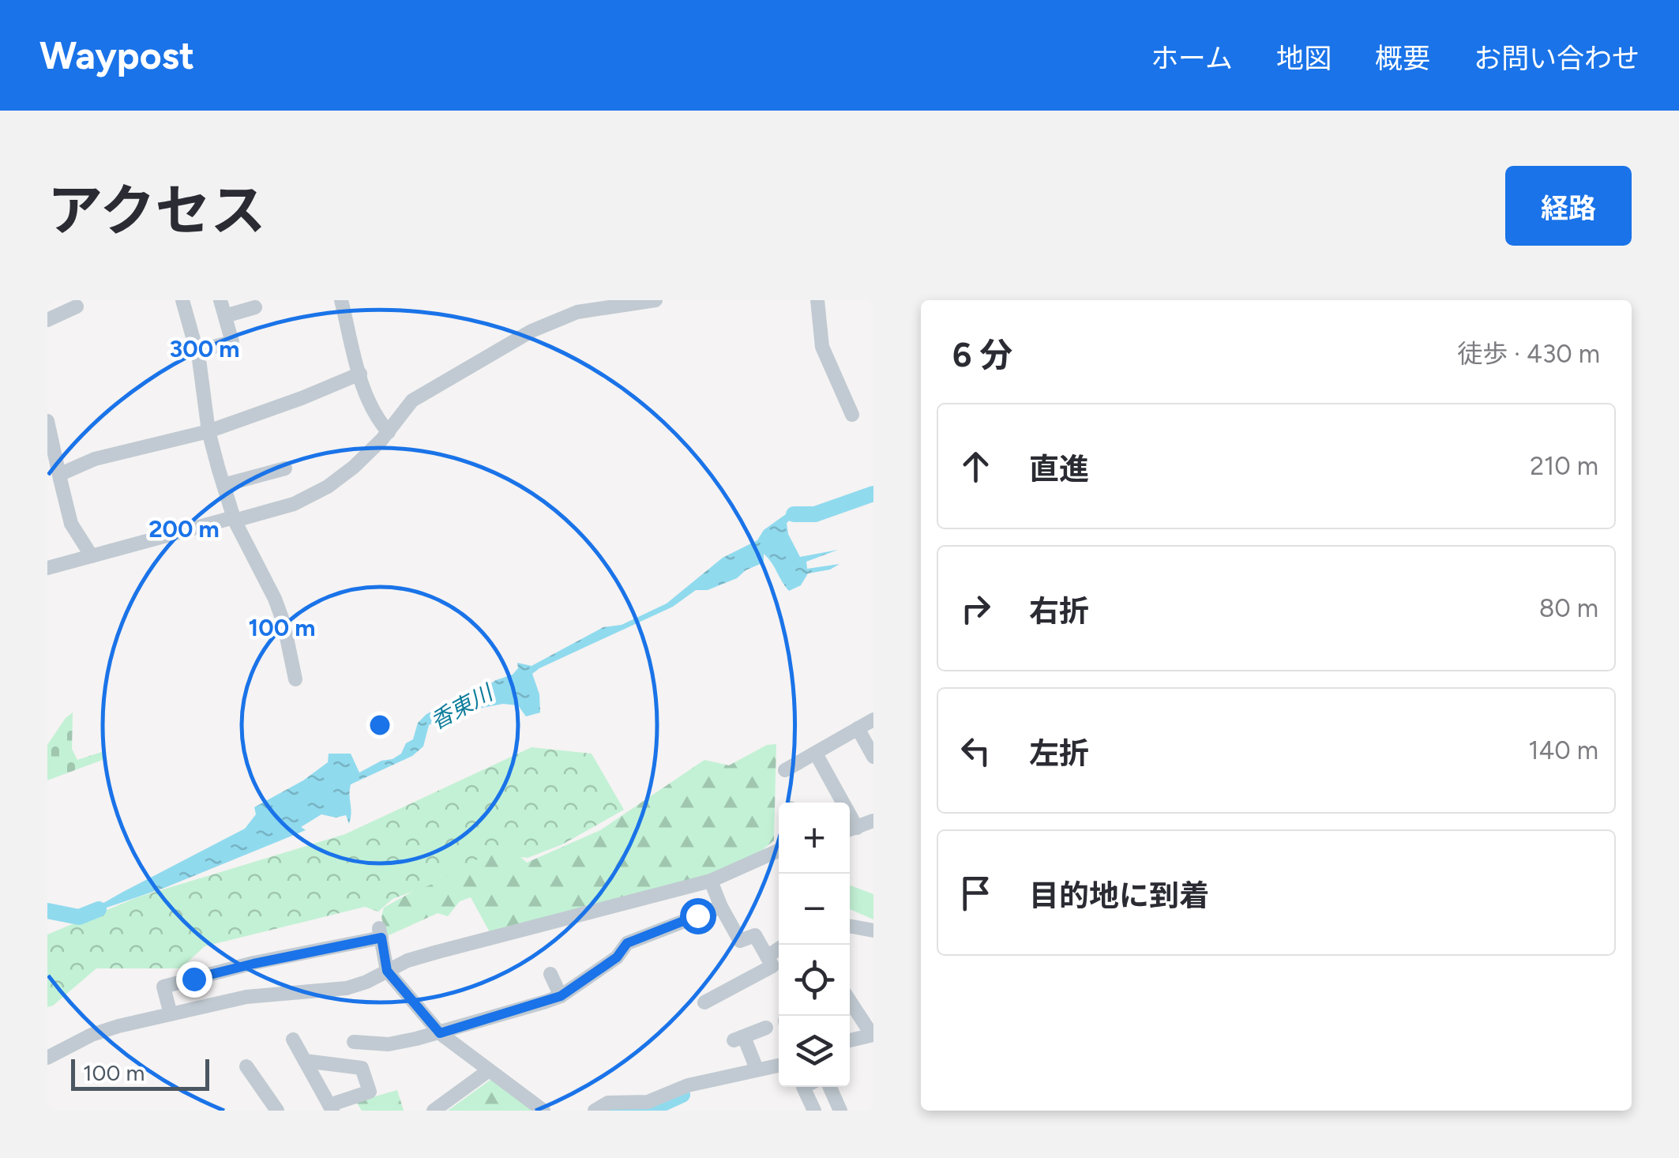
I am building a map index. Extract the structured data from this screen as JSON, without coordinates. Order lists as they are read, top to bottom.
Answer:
{
  "water": ["香東川"],
  "scale_bar": "100 m",
  "page": {
    "header": "Waypost",
    "nav": [
      "ホーム",
      "地図",
      "概要",
      "お問い合わせ"
    ],
    "title": "アクセス",
    "buttons": "経路",
    "heading": ["6 分", "徒歩 · 430 m"],
    "list": [
      ["直進", "210 m"],
      ["右折", "80 m"],
      ["左折", "140 m"],
      "目的地に到着"
    ],
    "map_buttons": ["+", "−"],
    "scale": "100 m"
  },
  "rings": ["300 m", "200 m", "100 m"]
}
